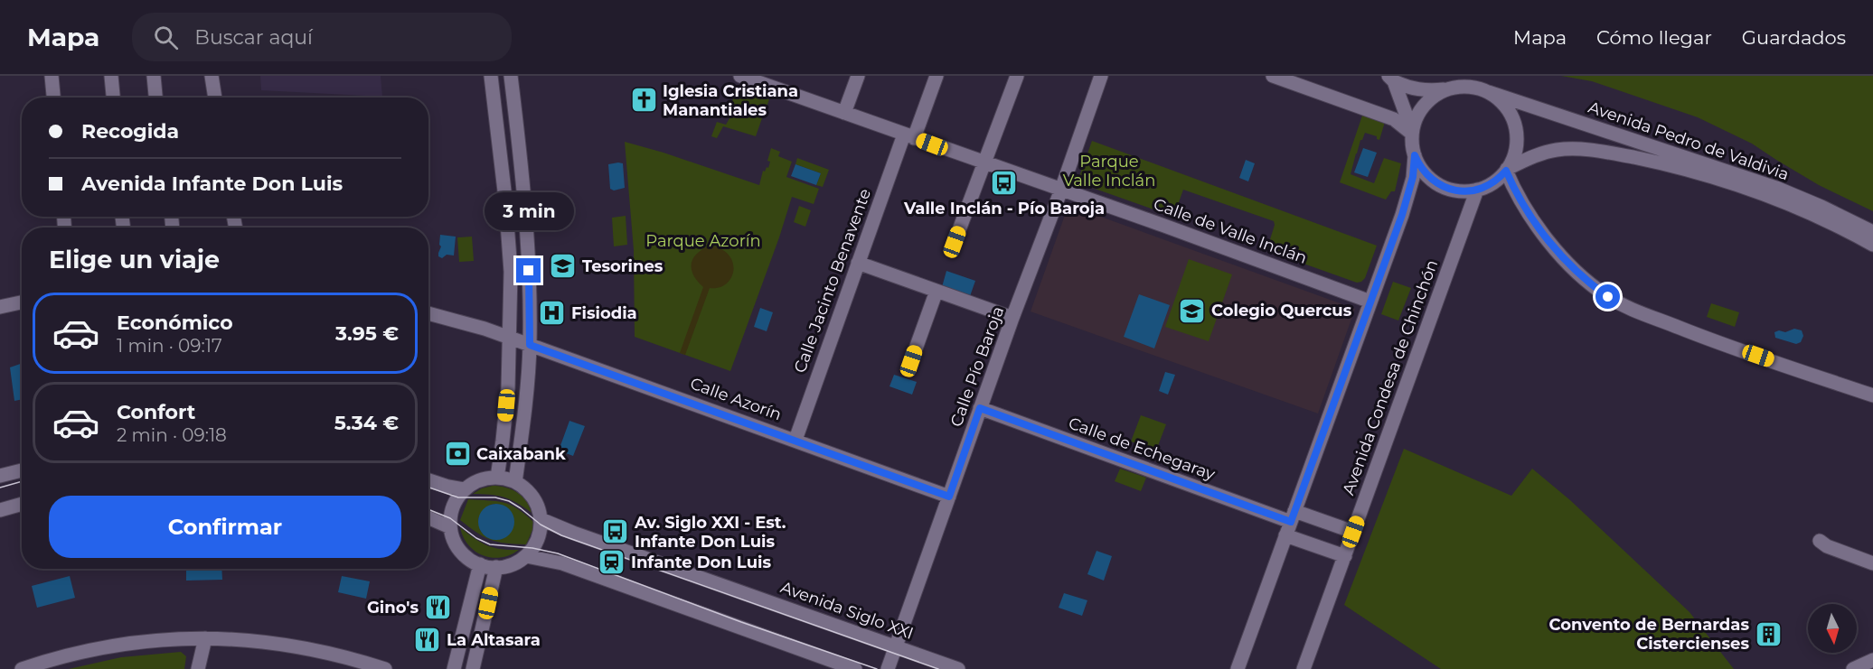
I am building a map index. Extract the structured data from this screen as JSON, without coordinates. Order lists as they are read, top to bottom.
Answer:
{
  "streets": {
    "street": [
      "Avenida Pedro de Valdivia",
      "Calle de Valle Inclán",
      "Calle Jacinto Benavente",
      "Calle Pío Baroja",
      "Avenida Condesa de Chinchón",
      "Calle Azorín",
      "Calle de Echegaray",
      "Avenida Siglo XXI"
    ]
  },
  "crossings": [
    ["Avenida Pedro de Valdivia", "Avenida Condesa de Chinchón"],
    ["Calle de Valle Inclán", "Calle Jacinto Benavente"],
    ["Calle de Valle Inclán", "Calle Pío Baroja"],
    ["Calle Jacinto Benavente", "Calle Azorín"],
    ["Calle Pío Baroja", "Calle Azorín"],
    ["Calle Pío Baroja", "Calle de Echegaray"],
    ["Calle Pío Baroja", "Avenida Siglo XXI"],
    ["Avenida Condesa de Chinchón", "Calle de Echegaray"]
  ],
  "parks": ["Parque Valle Inclán", "Parque Azorín"],
  "places": {
    "church": ["Iglesia Cristiana Manantiales"],
    "bus stop": ["Valle Inclán - Pío Baroja", "Av. Siglo XXI - Est. Infante Don Luis"],
    "school or university": ["Tesorines", "Colegio Quercus"],
    "hospital": ["Fisiodia"],
    "bank": ["Caixabank"],
    "station": ["Infante Don Luis"],
    "restaurant": ["Gino's", "La Altasara"],
    "building": ["Convento de Bernardas Cistercienses"]
  },
  "north": "bottom",
  "page": {
    "header": "Mapa",
    "search": "Buscar aquí",
    "nav": ["Mapa", "Cómo llegar", "Guardados"],
    "banner": ["Recogida", "Avenida Infante Don Luis"],
    "bubble": "3 min",
    "heading": "Elige un viaje",
    "list": [
      {
        "name": "Económico",
        "note": "1 min · 09:17",
        "value": "3.95 €"
      },
      {
        "name": "Confort",
        "note": "2 min · 09:18",
        "value": "5.34 €"
      }
    ],
    "buttons": "Confirmar"
  }
}
